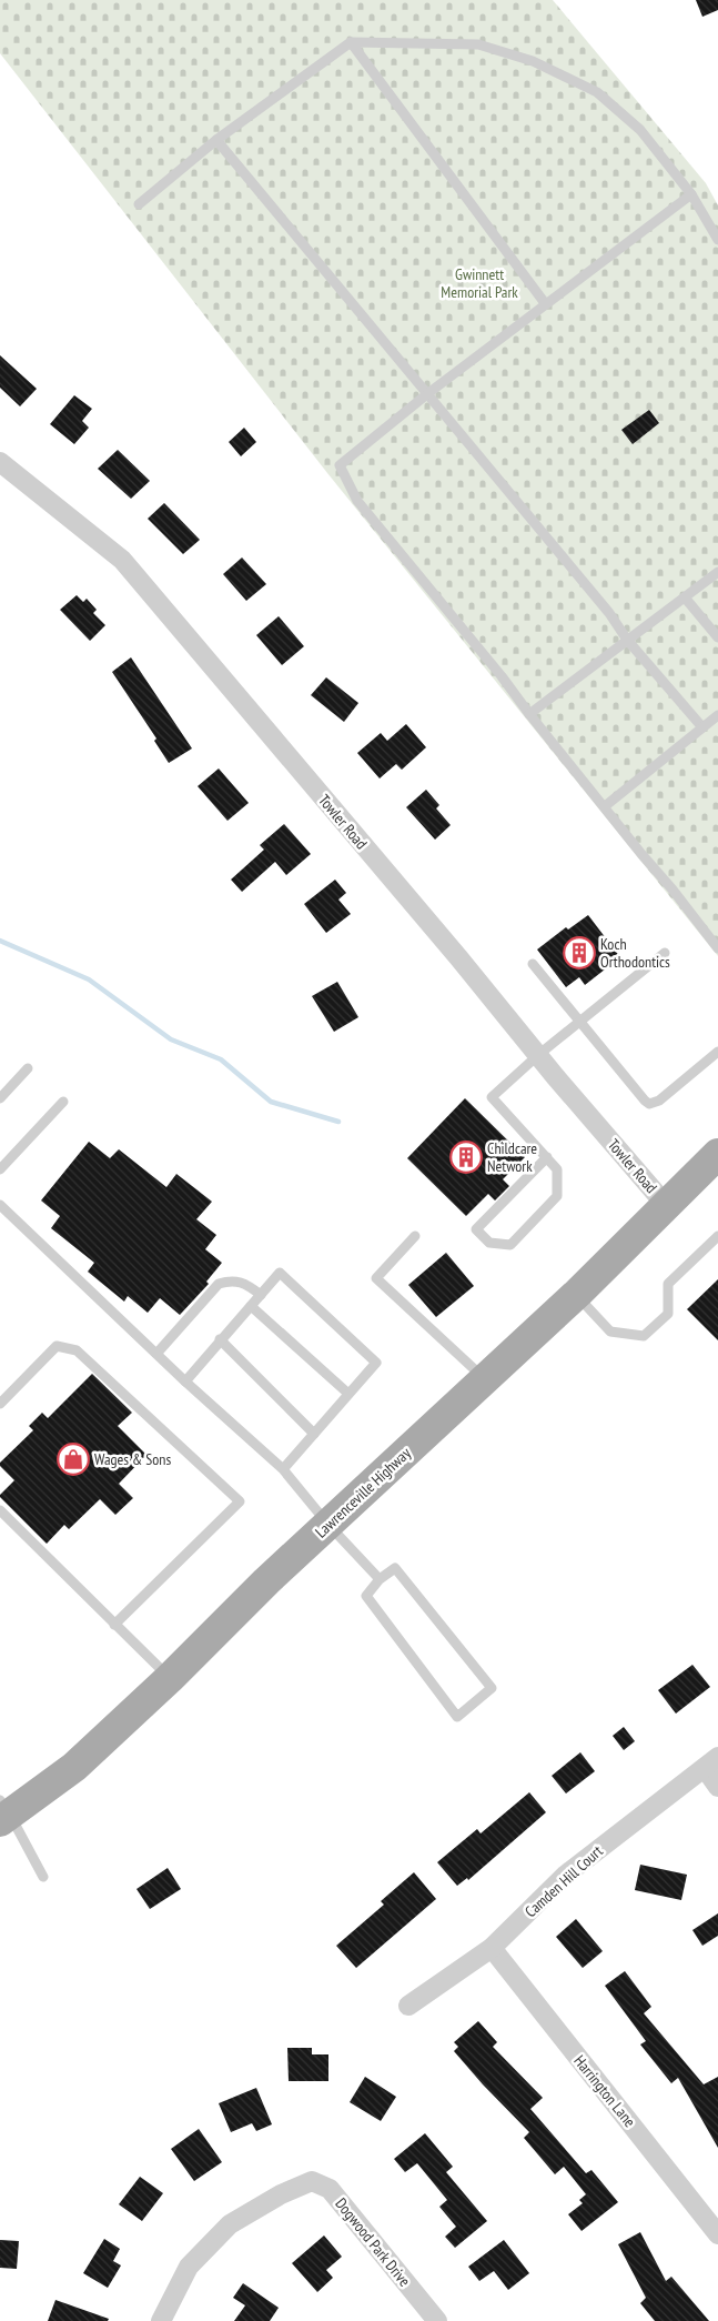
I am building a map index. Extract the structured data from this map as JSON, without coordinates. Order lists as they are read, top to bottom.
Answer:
{
  "streets": {
    "main road": ["Lawrenceville Highway"],
    "street": [
      "Towler Road",
      "Camden Hill Court",
      "Harrington Lane",
      "Dogwood Park Drive"
    ]
  },
  "crossings": [
    ["Towler Road", "Lawrenceville Highway"],
    ["Camden Hill Court", "Harrington Lane"]
  ],
  "parks": ["Gwinnett Memorial Park"],
  "places": {
    "building": ["Koch Orthodontics", "Childcare Network"],
    "shop": ["Wages & Sons"]
  }
}
